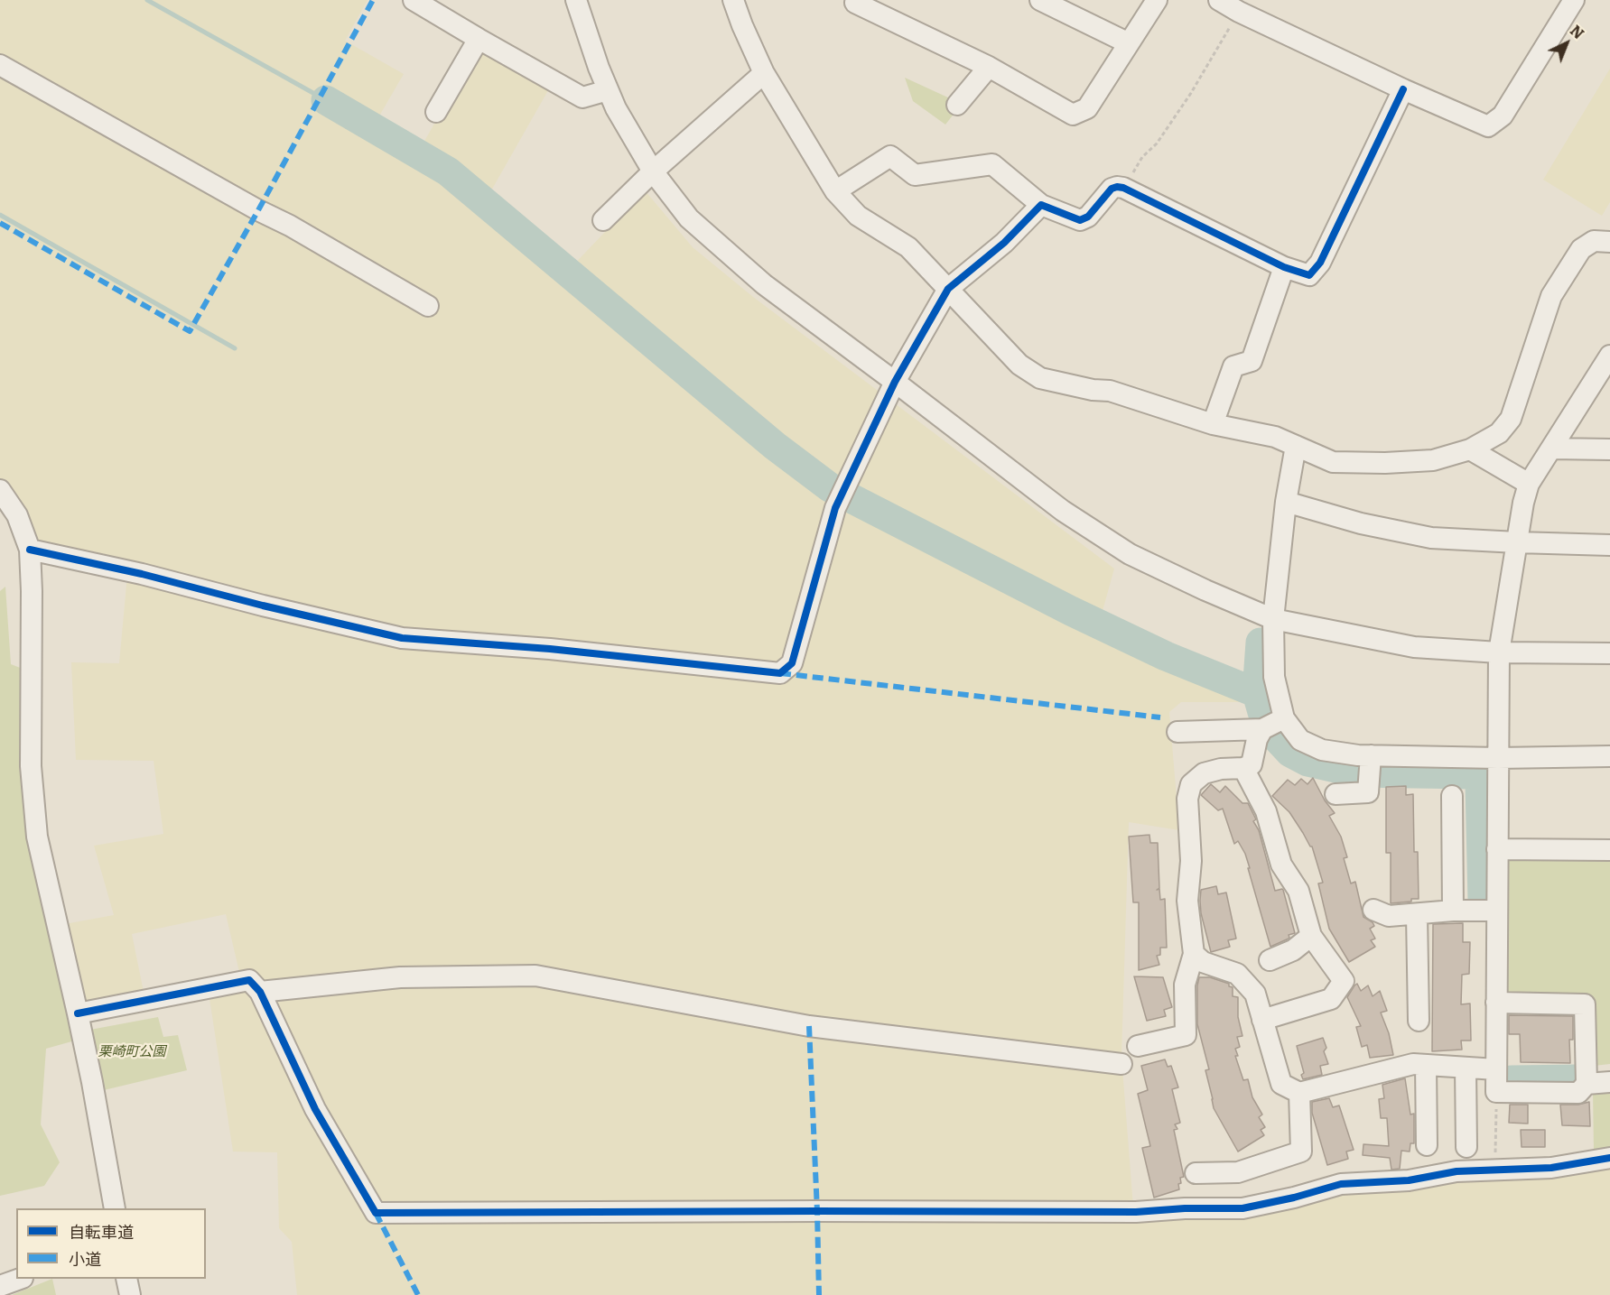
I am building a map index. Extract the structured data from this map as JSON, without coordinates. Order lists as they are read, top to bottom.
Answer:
{
  "parks": ["栗崎町公園"],
  "legend": ["自転車道", "小道"],
  "north": "top right"
}
